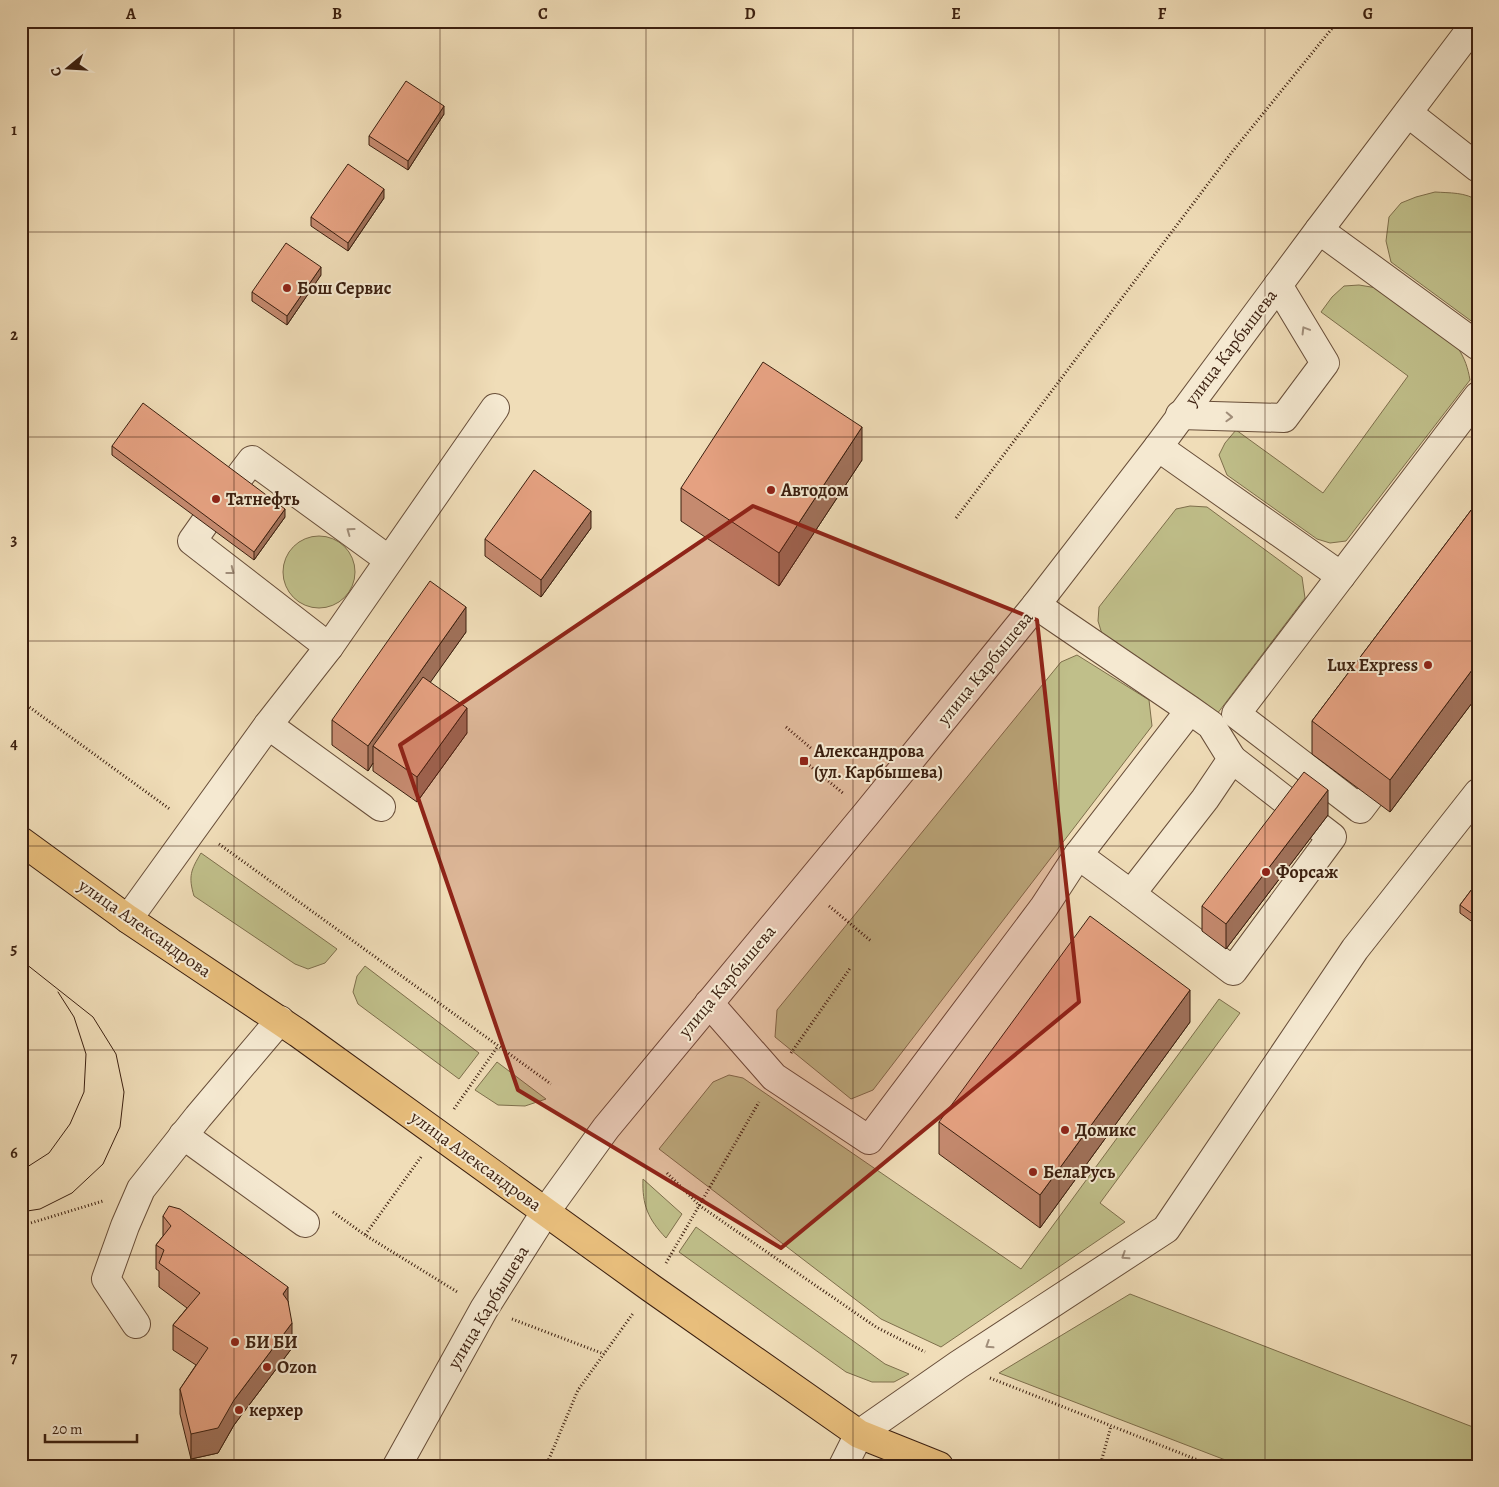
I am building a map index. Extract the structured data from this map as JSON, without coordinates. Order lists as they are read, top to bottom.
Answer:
{
  "streets": {
    "main road": ["улица Александрова"],
    "street": ["улица Карбышева"]
  },
  "crossings": [
    ["улица Карбышева", "улица Александрова"]
  ],
  "places": {
    "other": [
      "Бош Сервис",
      "Автодом",
      "Татнефть",
      "Lux Express",
      "Форсаж",
      "Домикс",
      "БелаРусь",
      "БИ БИ",
      "Ozon",
      "керхер"
    ],
    "transit": ["Александрова (ул. Карбышева)"]
  },
  "scale_bar": "20 m",
  "north": "left",
  "grid": {
    "columns": [
      "A",
      "B",
      "C",
      "D",
      "E",
      "F",
      "G"
    ],
    "rows": [
      "1",
      "2",
      "3",
      "4",
      "5",
      "6",
      "7"
    ]
  }
}
